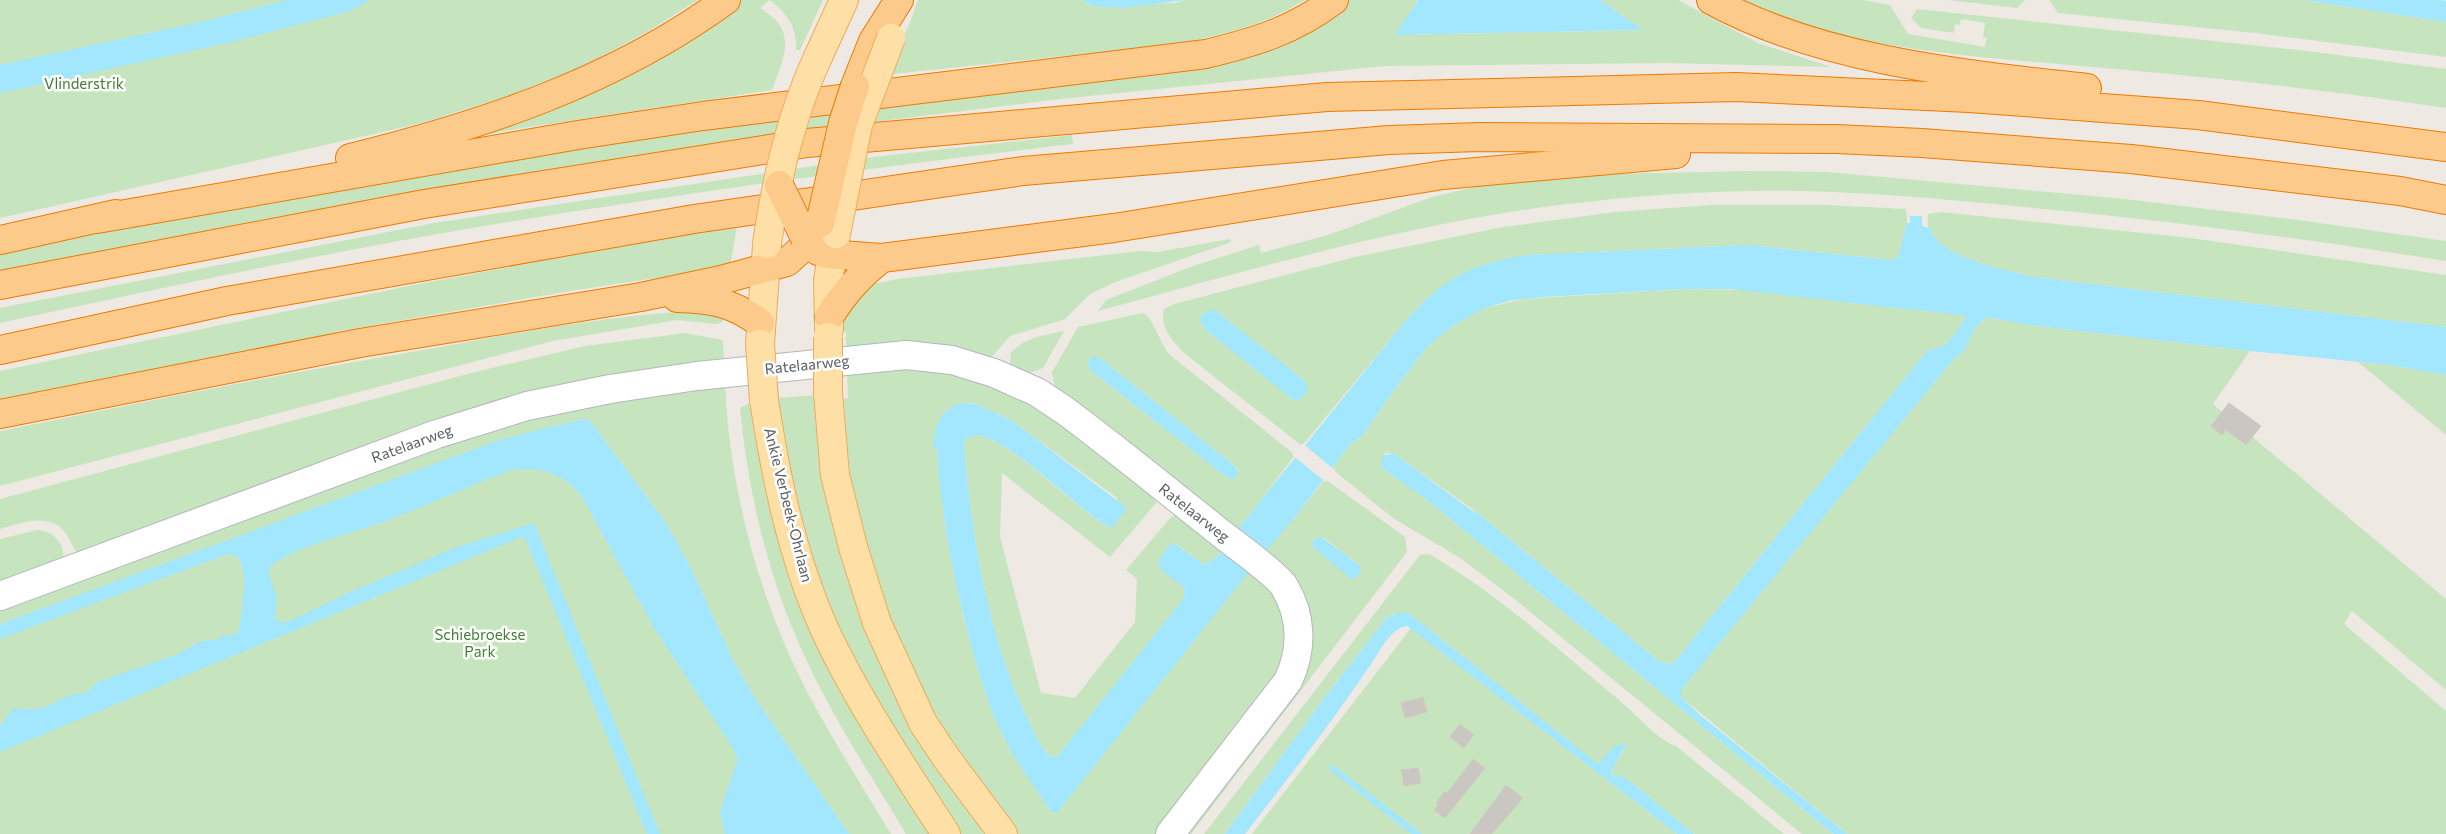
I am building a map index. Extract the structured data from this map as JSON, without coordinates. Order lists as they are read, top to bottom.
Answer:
{
  "streets": {
    "main road": ["Ankie Verbeek-Ohrlaan"],
    "street": ["Ratelaarweg"]
  },
  "parks": ["Vlinderstrik", "Schiebroekse Park"]
}
